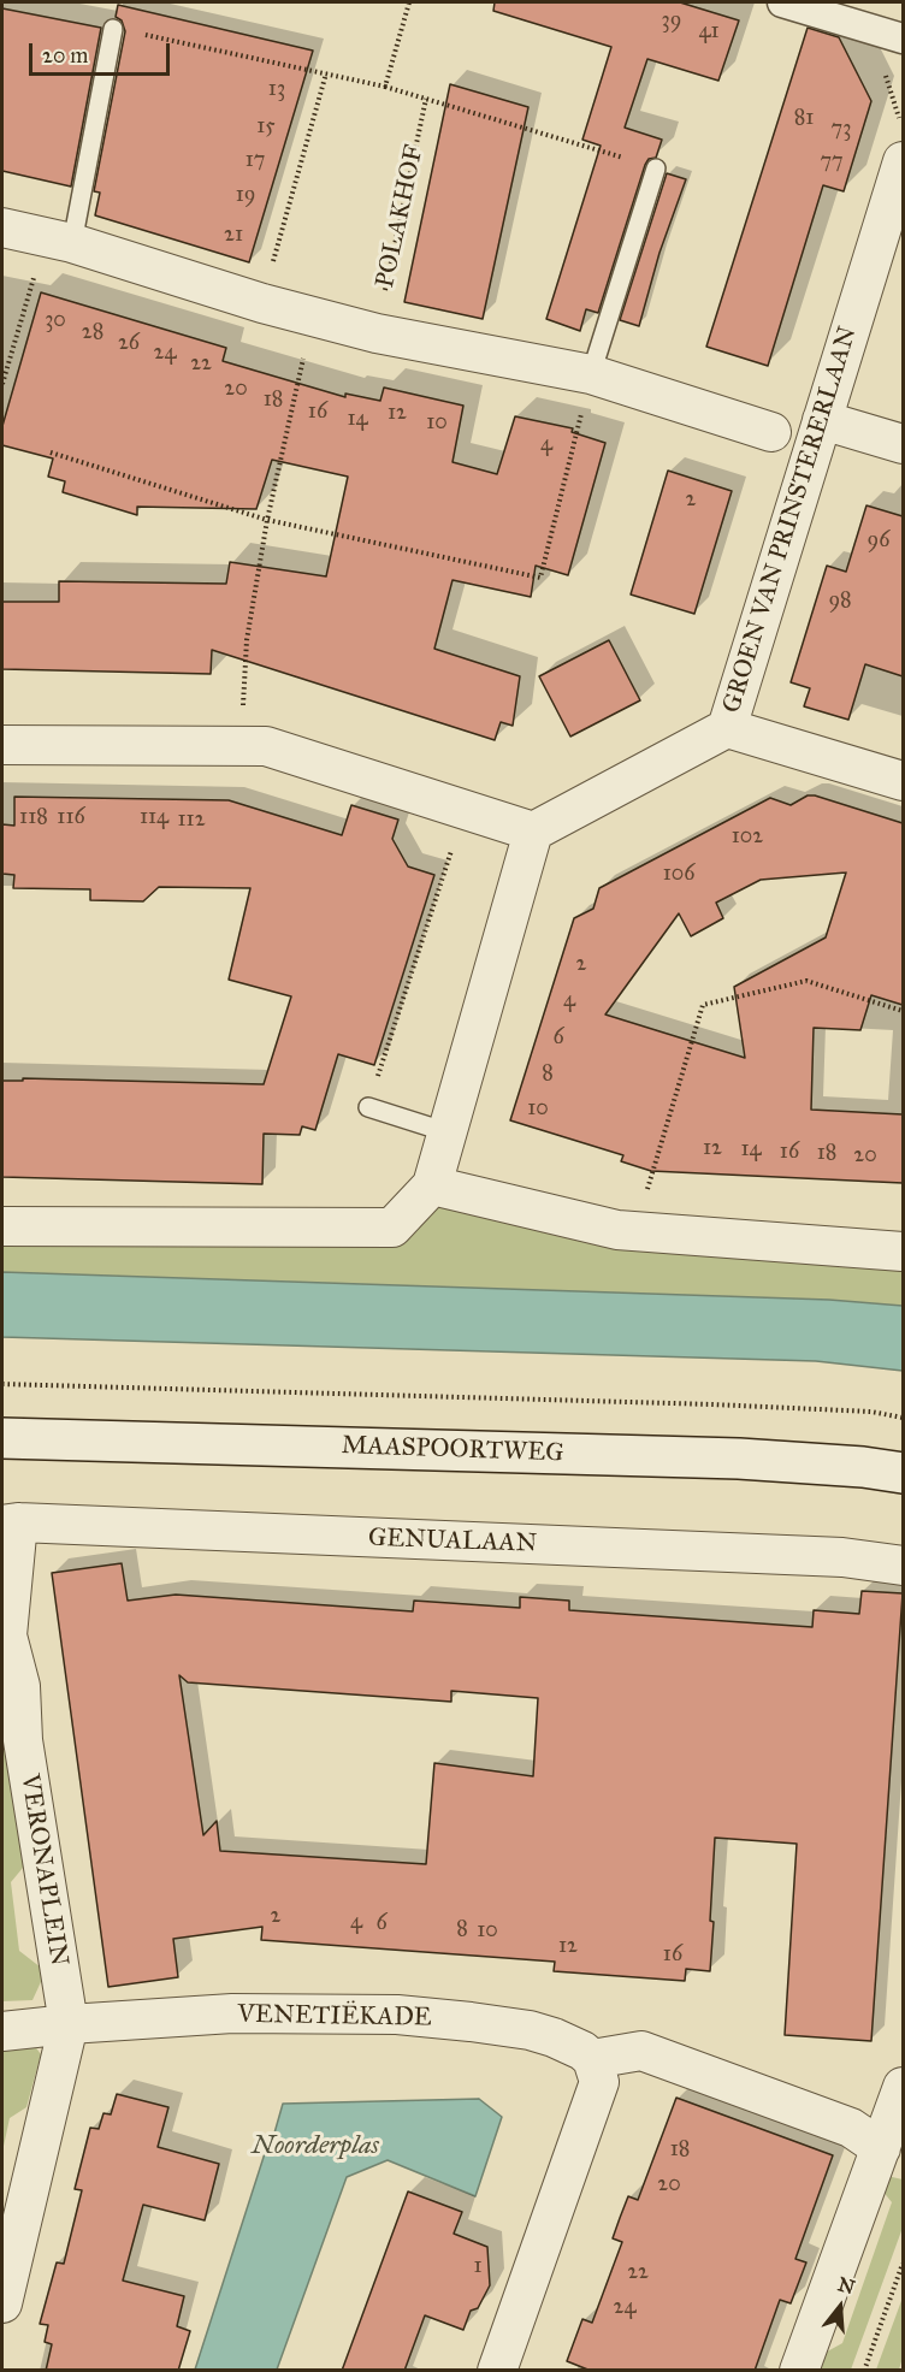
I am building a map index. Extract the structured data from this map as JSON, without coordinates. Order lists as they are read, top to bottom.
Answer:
{
  "streets": {
    "main road": ["MAASPOORTWEG"],
    "street": [
      "GROEN VAN PRINSTERERLAAN",
      "GENUALAAN",
      "VERONAPLEIN",
      "VENETIËKADE"
    ],
    "path": ["POLAKHOF"]
  },
  "crossings": [
    ["GENUALAAN", "VERONAPLEIN"],
    ["VERONAPLEIN", "VENETIËKADE"]
  ],
  "water": ["Noorderplas"],
  "house_numbers": [
    "39",
    "41",
    "13",
    "81",
    "15",
    "73",
    "17",
    "77",
    "19",
    "21",
    "30",
    "28",
    "26",
    "24",
    "22",
    "20",
    "18",
    "16",
    "12",
    "14",
    "10",
    "4",
    "2",
    "96",
    "98",
    "118",
    "116",
    "114",
    "112",
    "102",
    "106",
    "2",
    "4",
    "6",
    "8",
    "10",
    "12",
    "14",
    "16",
    "18",
    "20",
    "2",
    "4",
    "6",
    "8",
    "10",
    "12",
    "16",
    "18",
    "20",
    "1",
    "22",
    "24"
  ],
  "scale_bar": "20 m",
  "north": "top"
}
